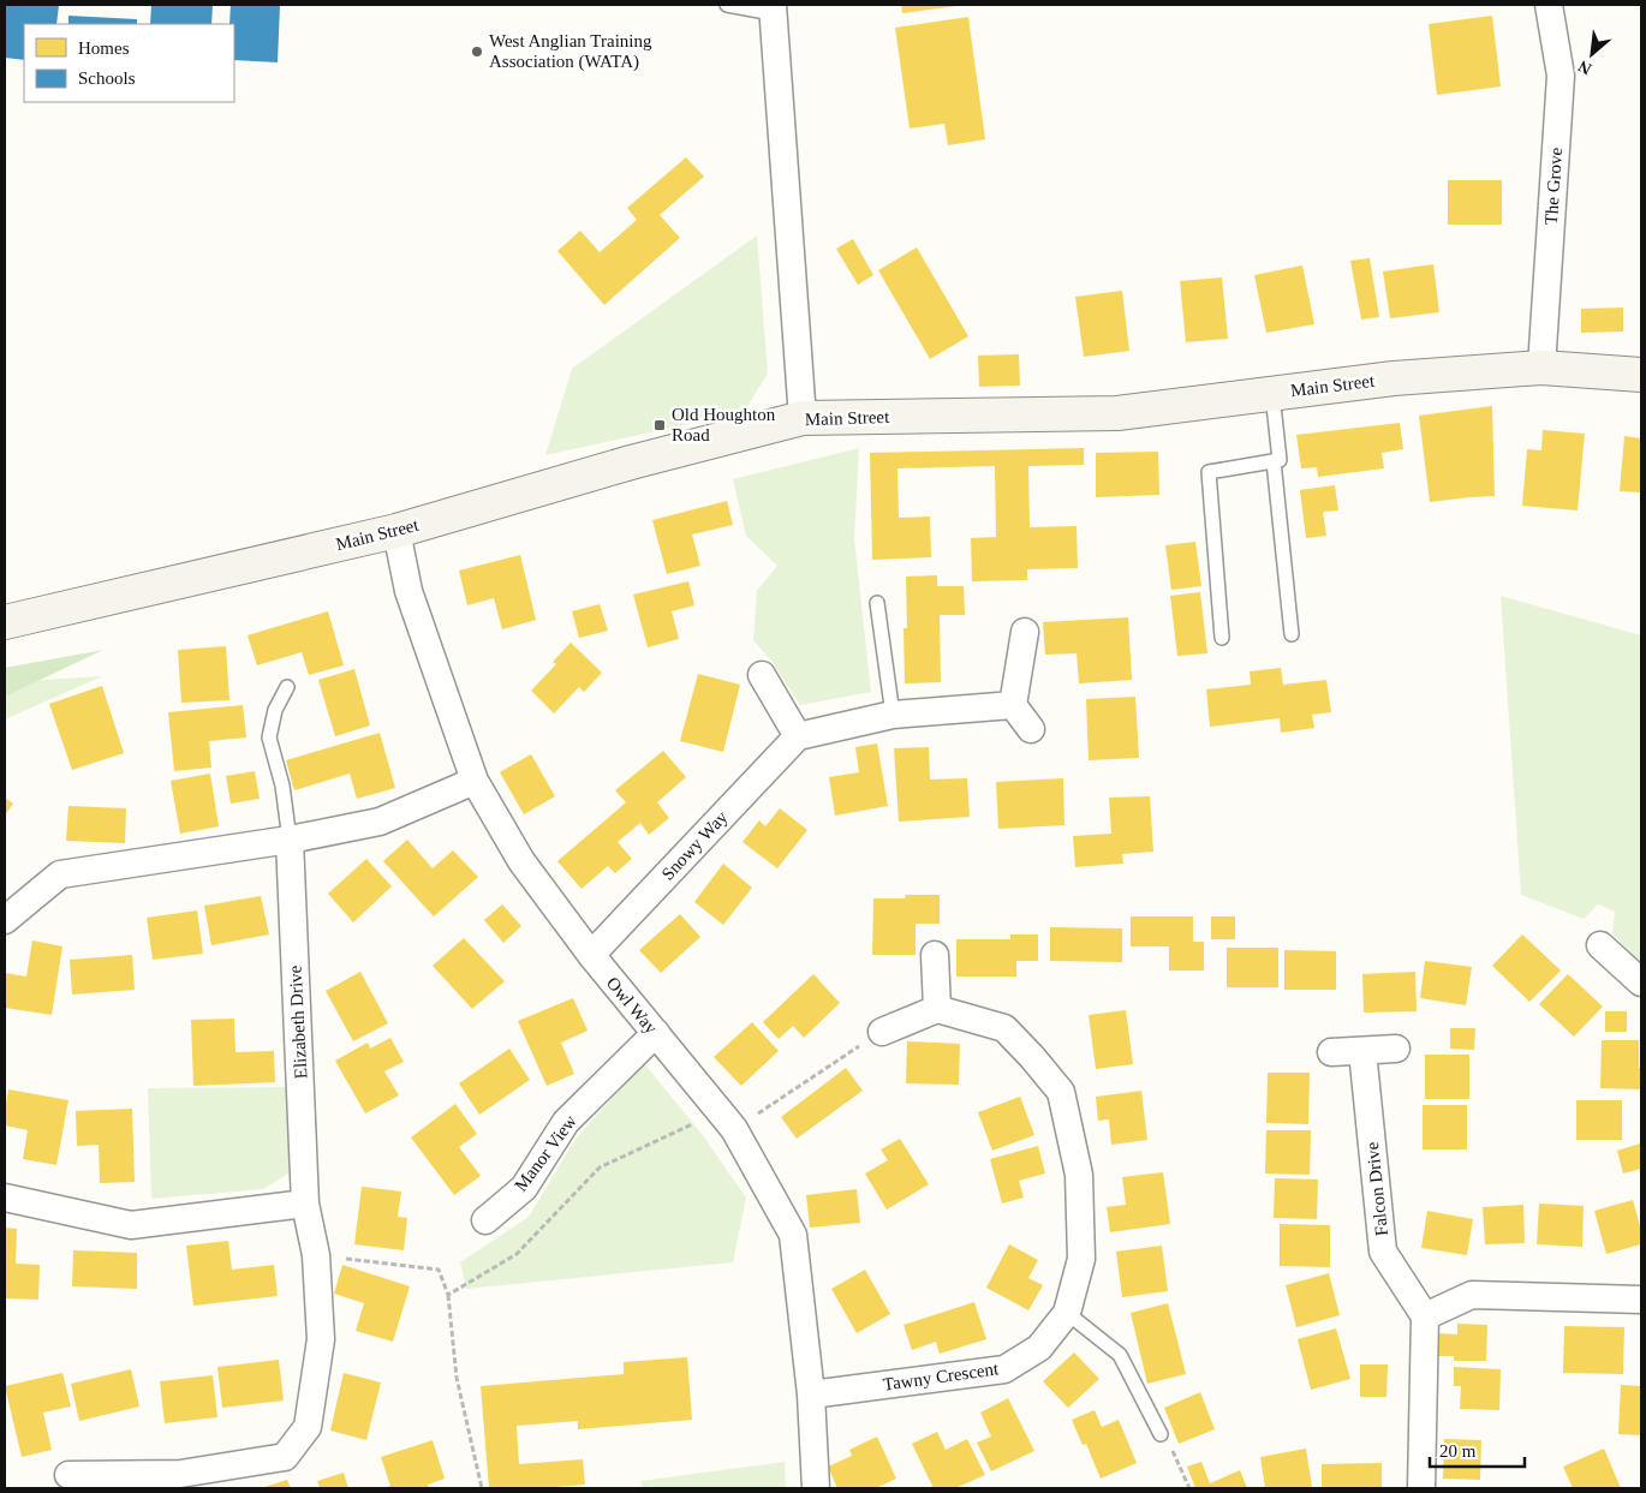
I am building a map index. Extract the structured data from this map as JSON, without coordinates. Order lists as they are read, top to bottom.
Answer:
{
  "streets": {
    "main road": ["Main Street"],
    "street": [
      "The Grove",
      "Snowy Way",
      "Owl Way",
      "Elizabeth Drive",
      "Manor View",
      "Falcon Drive",
      "Tawny Crescent"
    ]
  },
  "crossings": [
    ["The Grove", "Main Street"],
    ["Main Street", "Owl Way"],
    ["Snowy Way", "Owl Way"],
    ["Owl Way", "Manor View"],
    ["Owl Way", "Tawny Crescent"]
  ],
  "places": {
    "other": ["West Anglian Training Association (WATA)"],
    "transit": ["Old Houghton Road"]
  },
  "legend": ["Homes", "Schools"],
  "scale_bar": "20 m",
  "north": "bottom left"
}
